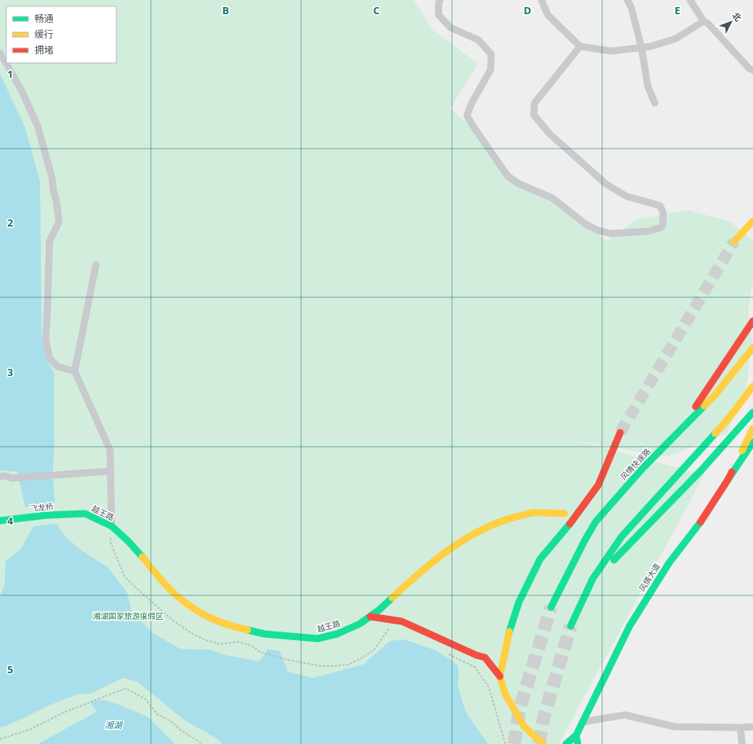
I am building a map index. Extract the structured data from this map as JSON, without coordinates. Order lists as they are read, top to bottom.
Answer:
{
  "streets": {
    "main road": [
      "风情快速路",
      "飞龙桥",
      "越王路",
      "风情大道"
    ]
  },
  "crossings": [
    ["飞龙桥", "越王路"]
  ],
  "water": ["湘湖"],
  "parks": ["湘湖国家旅游度假区"],
  "legend": ["畅通", "缓行", "拥堵"],
  "north": "top right",
  "grid": {
    "columns": [
      "B",
      "C",
      "D",
      "E"
    ],
    "rows": [
      "1",
      "2",
      "3",
      "4",
      "5"
    ]
  }
}
